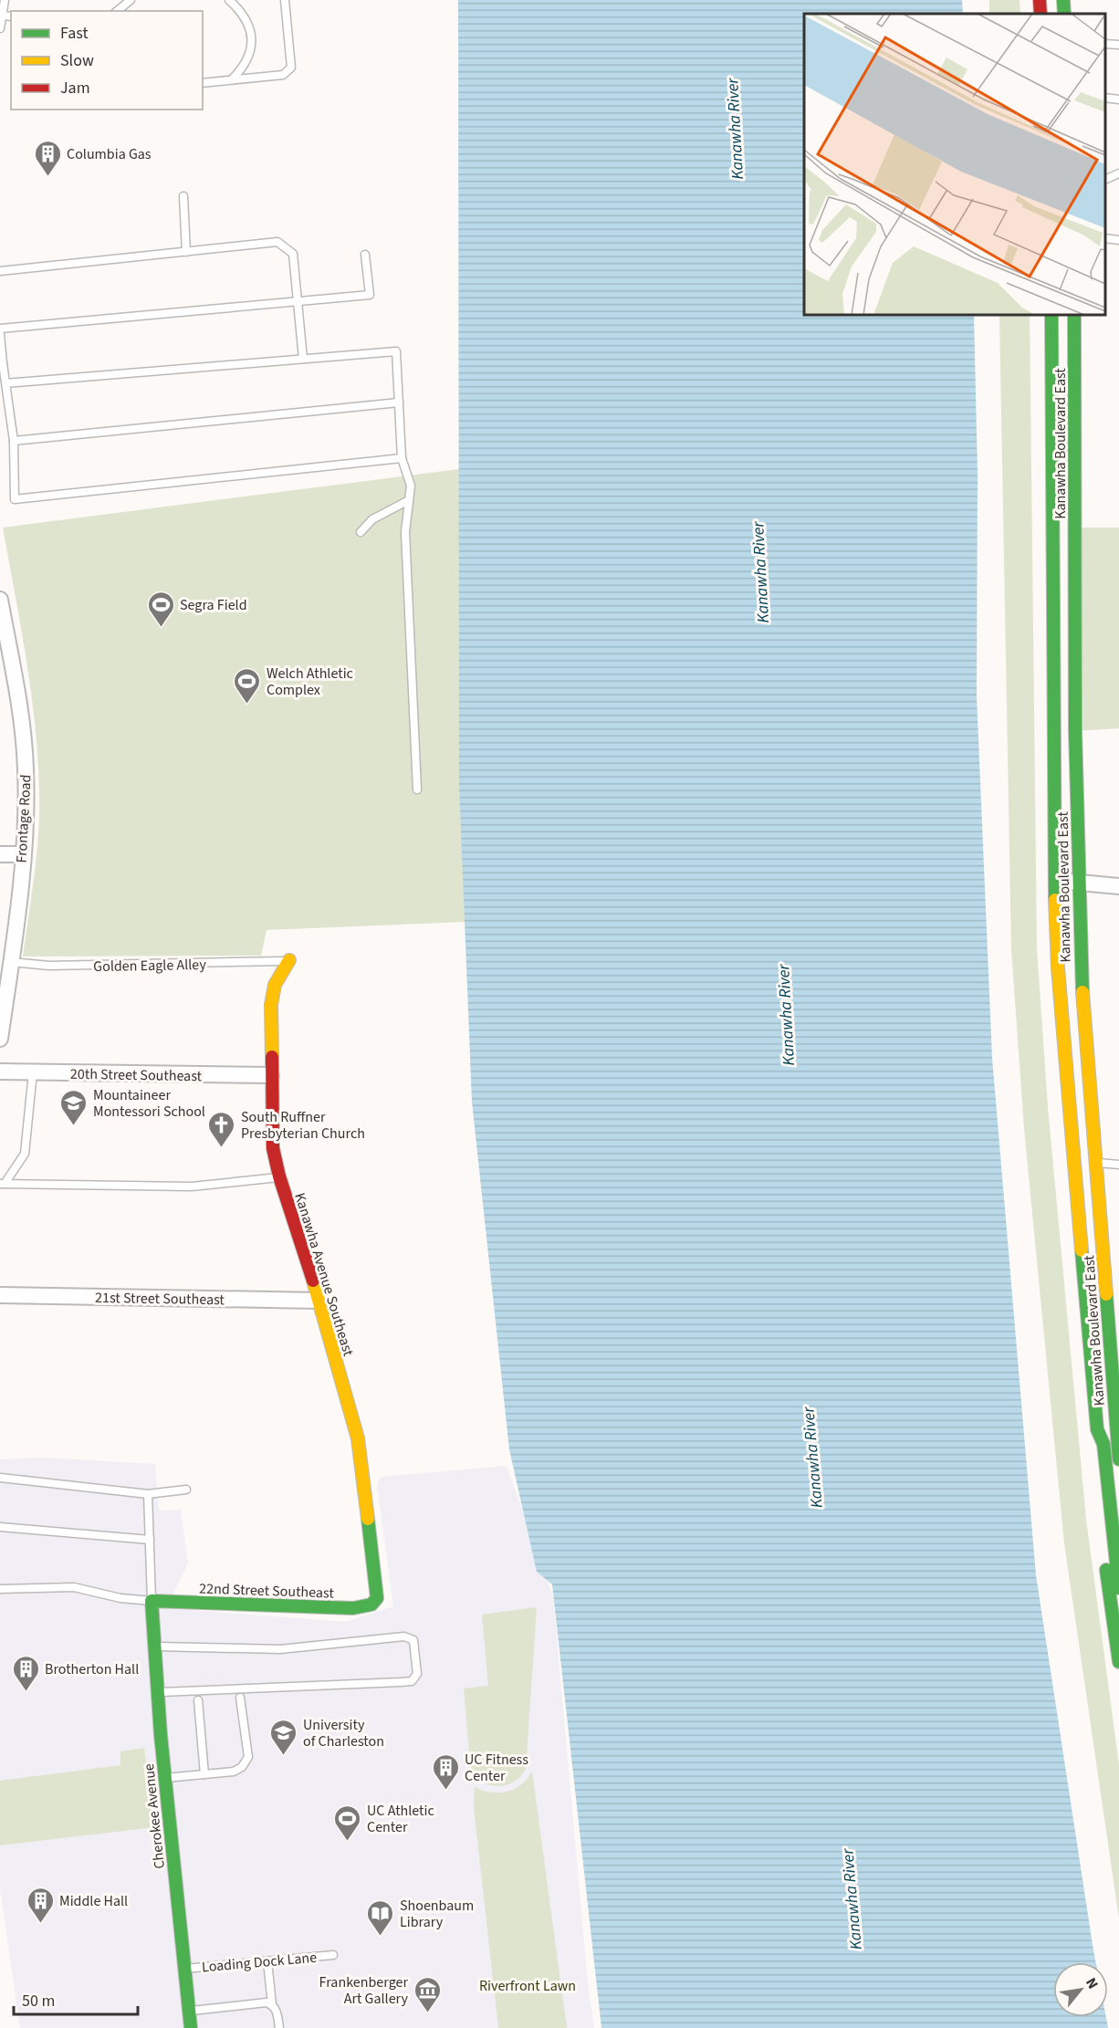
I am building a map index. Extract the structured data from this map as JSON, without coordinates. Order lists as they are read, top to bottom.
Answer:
{
  "streets": {
    "main road": [
      "Kanawha Boulevard East",
      "Kanawha Avenue Southeast",
      "22nd Street Southeast",
      "Cherokee Avenue"
    ],
    "street": ["Frontage Road", "20th Street Southeast", "21st Street Southeast"],
    "lane": ["Golden Eagle Alley", "Loading Dock Lane"]
  },
  "crossings": [
    ["Frontage Road", "Golden Eagle Alley"],
    ["Golden Eagle Alley", "Kanawha Avenue Southeast"],
    ["20th Street Southeast", "Kanawha Avenue Southeast"],
    ["Kanawha Avenue Southeast", "21st Street Southeast"],
    ["Kanawha Avenue Southeast", "22nd Street Southeast"],
    ["22nd Street Southeast", "Cherokee Avenue"],
    ["Cherokee Avenue", "Loading Dock Lane"]
  ],
  "water": ["Kanawha River"],
  "parks": ["Riverfront Lawn"],
  "places": {
    "building": [
      "Columbia Gas",
      "Brotherton Hall",
      "UC Fitness Center",
      "Middle Hall"
    ],
    "sports": ["Segra Field", "Welch Athletic Complex", "UC Athletic Center"],
    "school or university": ["Mountaineer Montessori School", "University of Charleston"],
    "church": ["South Ruffner Presbyterian Church"],
    "library": ["Shoenbaum Library"],
    "museum": ["Frankenberger Art Gallery"]
  },
  "legend": ["Fast", "Slow", "Jam"],
  "scale_bar": "50 m",
  "north": "top right"
}
